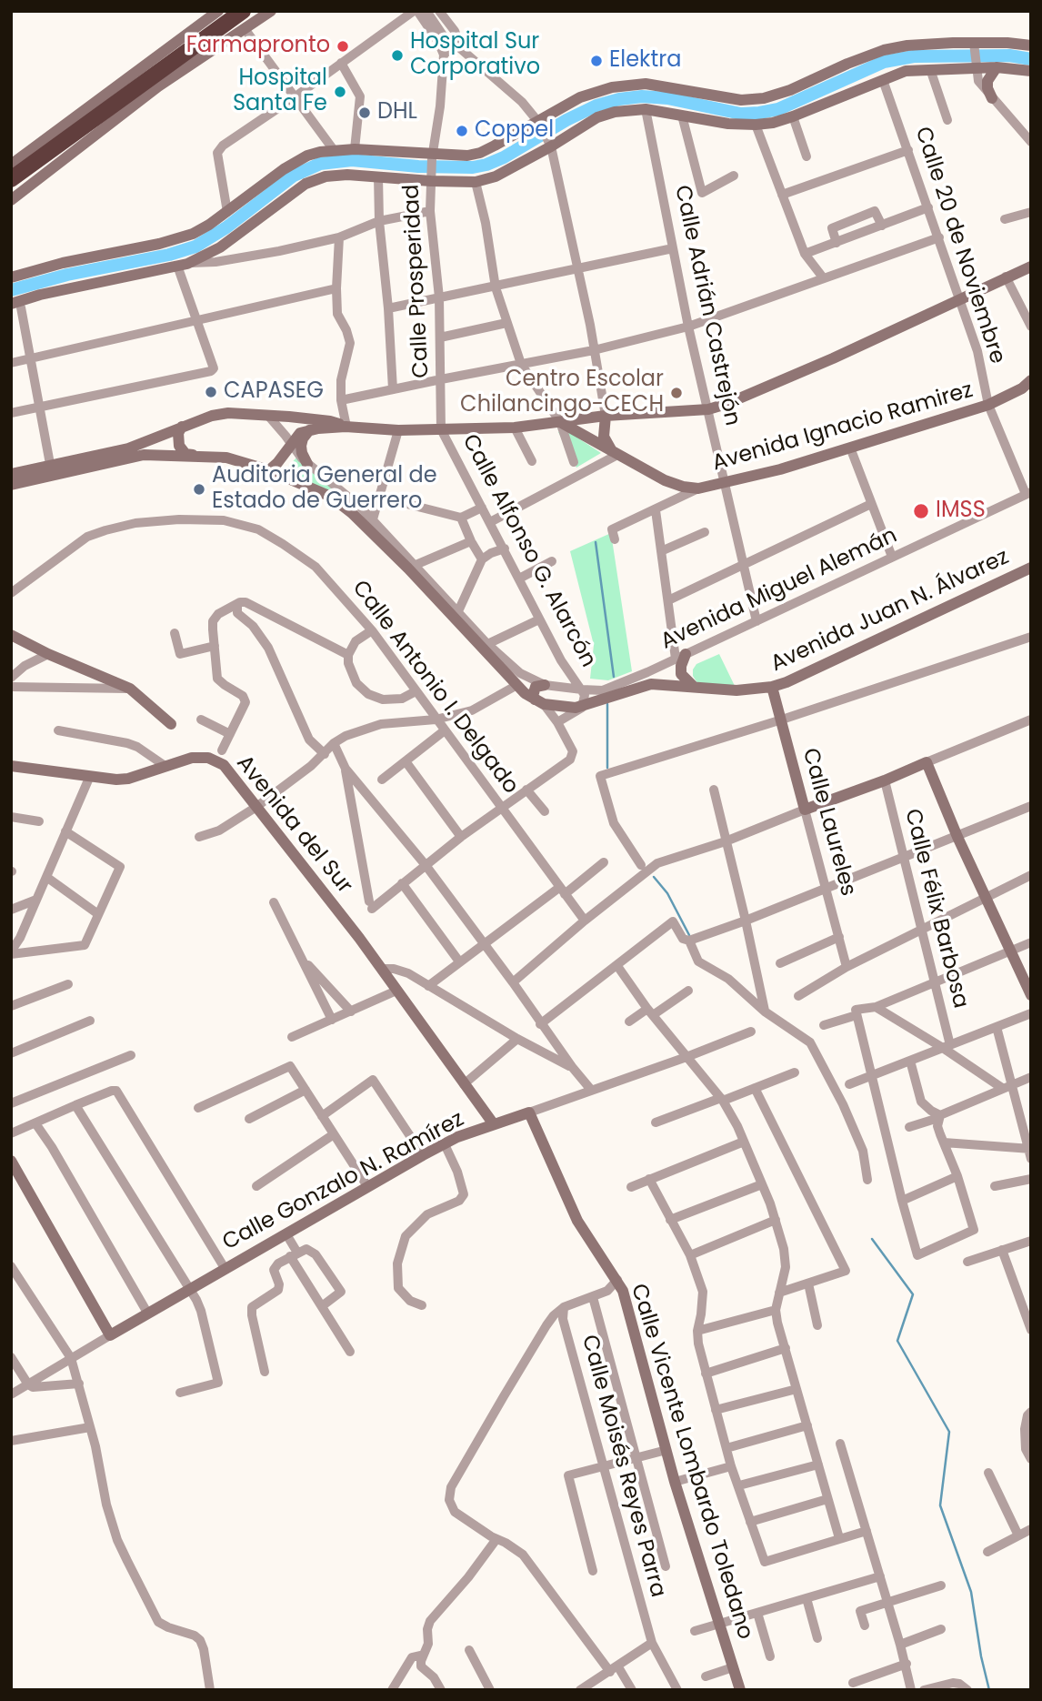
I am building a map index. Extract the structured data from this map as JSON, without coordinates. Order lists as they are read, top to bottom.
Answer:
{
  "streets": {
    "main road": [
      "Avenida Ignacio Ramirez",
      "Avenida Juan N. Álvarez",
      "Calle Laureles",
      "Avenida del Sur",
      "Calle Gonzalo N. Ramírez",
      "Calle Vicente Lombardo Toledano"
    ],
    "street": [
      "Calle 20 de Noviembre",
      "Calle Prosperidad",
      "Calle Adrián Castrejón",
      "Calle Alfonso G. Alarcón",
      "Avenida Miguel Alemán",
      "Calle Antonio I. Delgado",
      "Calle Félix Barbosa",
      "Calle Moisés Reyes Parra"
    ]
  },
  "crossings": [
    ["Calle 20 de Noviembre", "Avenida Ignacio Ramirez"],
    ["Calle 20 de Noviembre", "Avenida Miguel Alemán"],
    ["Calle Prosperidad", "Calle Alfonso G. Alarcón"],
    ["Calle Adrián Castrejón", "Avenida Ignacio Ramirez"],
    ["Calle Adrián Castrejón", "Avenida Miguel Alemán"],
    ["Calle Alfonso G. Alarcón", "Avenida Miguel Alemán"],
    ["Avenida Juan N. Álvarez", "Calle Laureles"],
    ["Avenida del Sur", "Calle Gonzalo N. Ramírez"],
    ["Calle Gonzalo N. Ramírez", "Calle Vicente Lombardo Toledano"]
  ],
  "places": [
    "Farmapronto",
    "Hospital Sur Corporativo",
    "Elektra",
    "Hospital Santa Fe",
    "DHL",
    "Coppel",
    "CAPASEG",
    "Centro Escolar Chilancingo-CECH",
    "Auditoria General de Estado de Guerrero",
    "IMSS"
  ]
}
